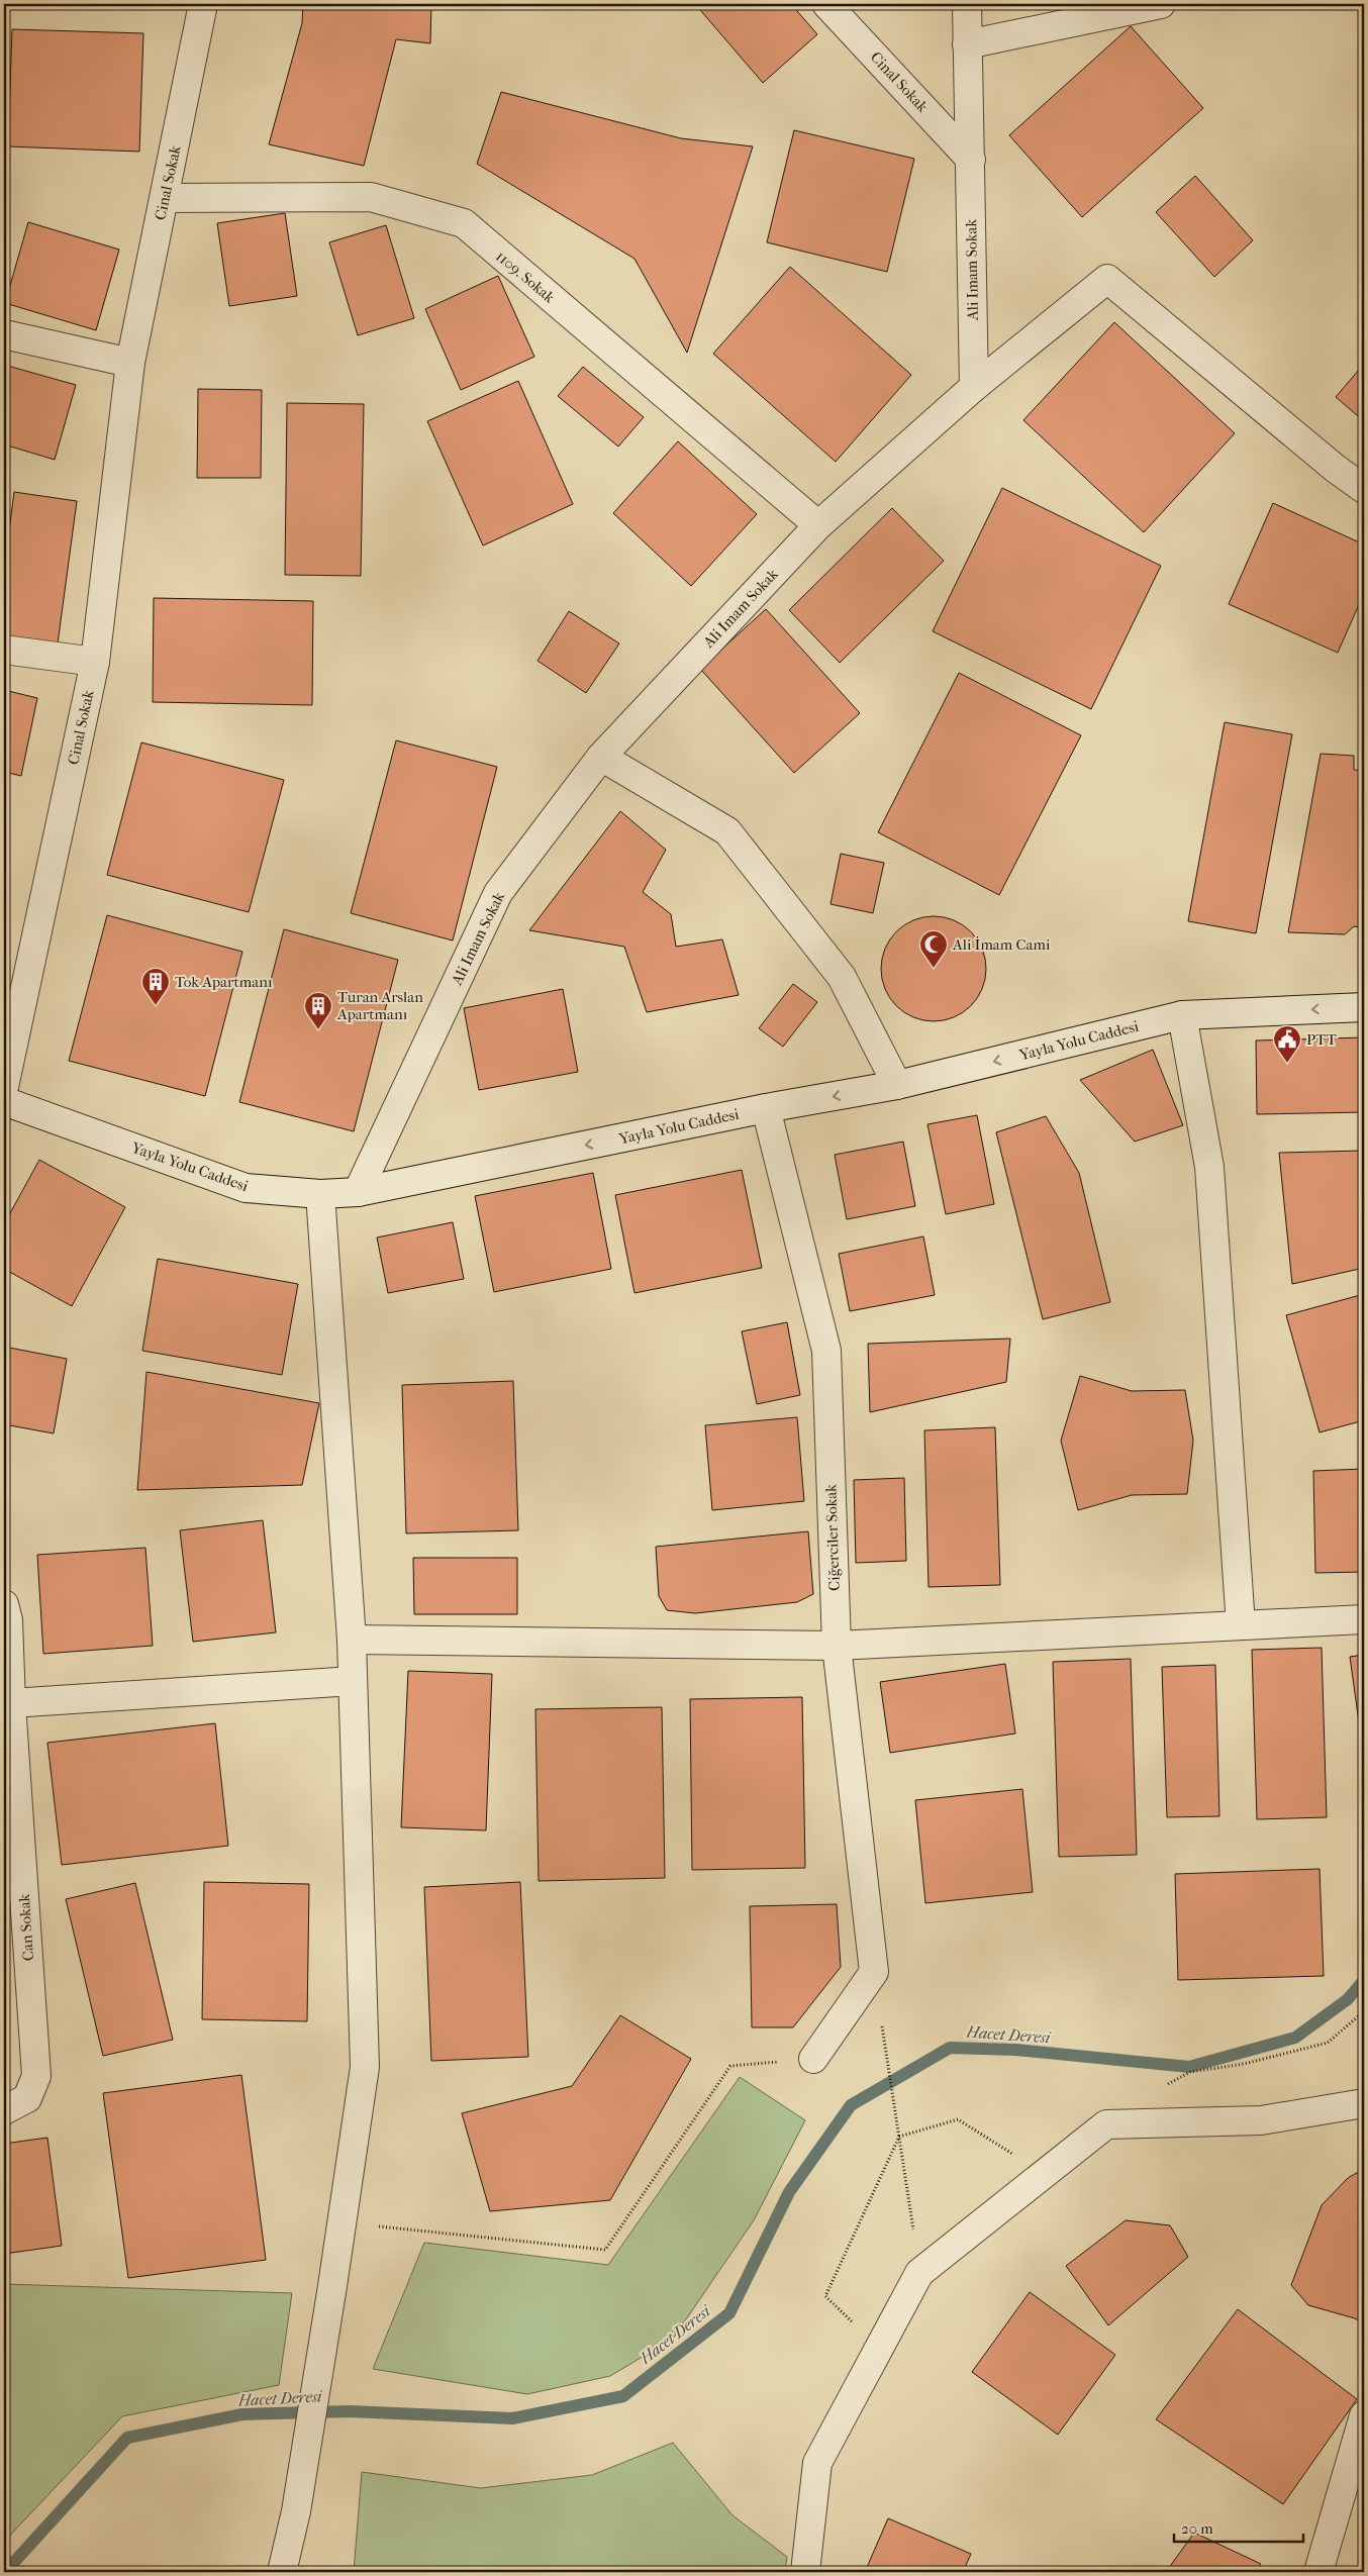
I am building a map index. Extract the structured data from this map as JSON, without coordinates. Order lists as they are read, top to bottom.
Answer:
{
  "streets": {
    "street": [
      "Cinal Sokak",
      "Ali Imam Sokak",
      "1109. Sokak",
      "Yayla Yolu Caddesi",
      "Ciğerciler Sokak",
      "Can Sokak"
    ]
  },
  "crossings": [
    ["Cinal Sokak", "Ali Imam Sokak"],
    ["Cinal Sokak", "1109. Sokak"],
    ["Ali Imam Sokak", "1109. Sokak"],
    ["Ali Imam Sokak", "Yayla Yolu Caddesi"],
    ["Yayla Yolu Caddesi", "Ciğerciler Sokak"]
  ],
  "one_way": ["Yayla Yolu Caddesi"],
  "water": ["Hacet Deresi"],
  "places": {
    "mosque": ["Ali İmam Cami"],
    "building": ["Tok Apartmanı", "Turan Arslan Apartmanı"],
    "public building": ["PTT"]
  },
  "scale_bar": "20 m"
}
